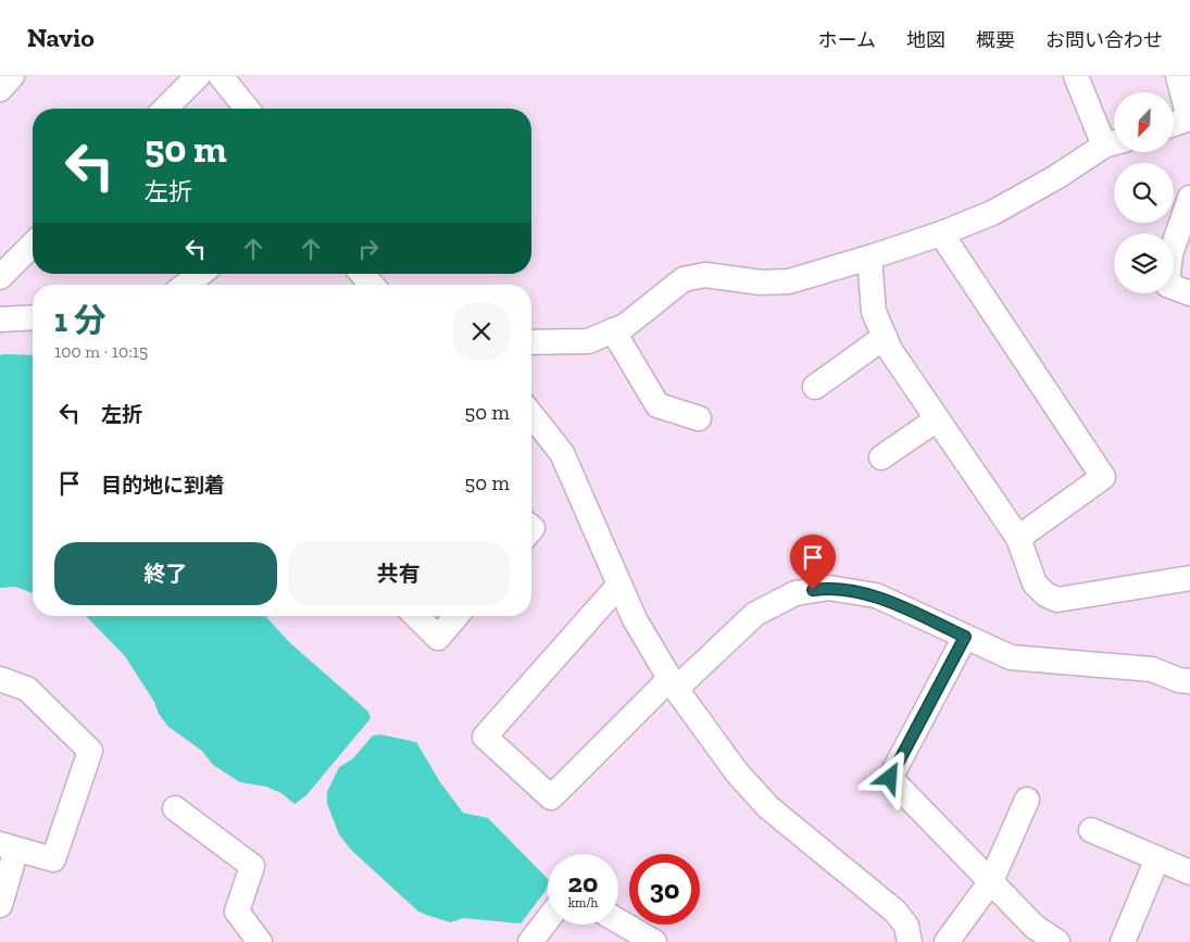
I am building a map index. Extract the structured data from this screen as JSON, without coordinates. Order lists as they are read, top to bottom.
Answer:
{
  "north": "bottom left",
  "page": {
    "header": "Navio",
    "nav": [
      "ホーム",
      "地図",
      "概要",
      "お問い合わせ"
    ],
    "turn": ["50 m", "左折"],
    "heading": ["1 分", "100 m · 10:15"],
    "list": [
      {
        "name": "左折",
        "value": "50 m"
      },
      {
        "name": "目的地に到着",
        "value": "50 m"
      }
    ],
    "buttons": ["終了", "共有"],
    "speed": "20 km/h",
    "limit": "30"
  }
}
